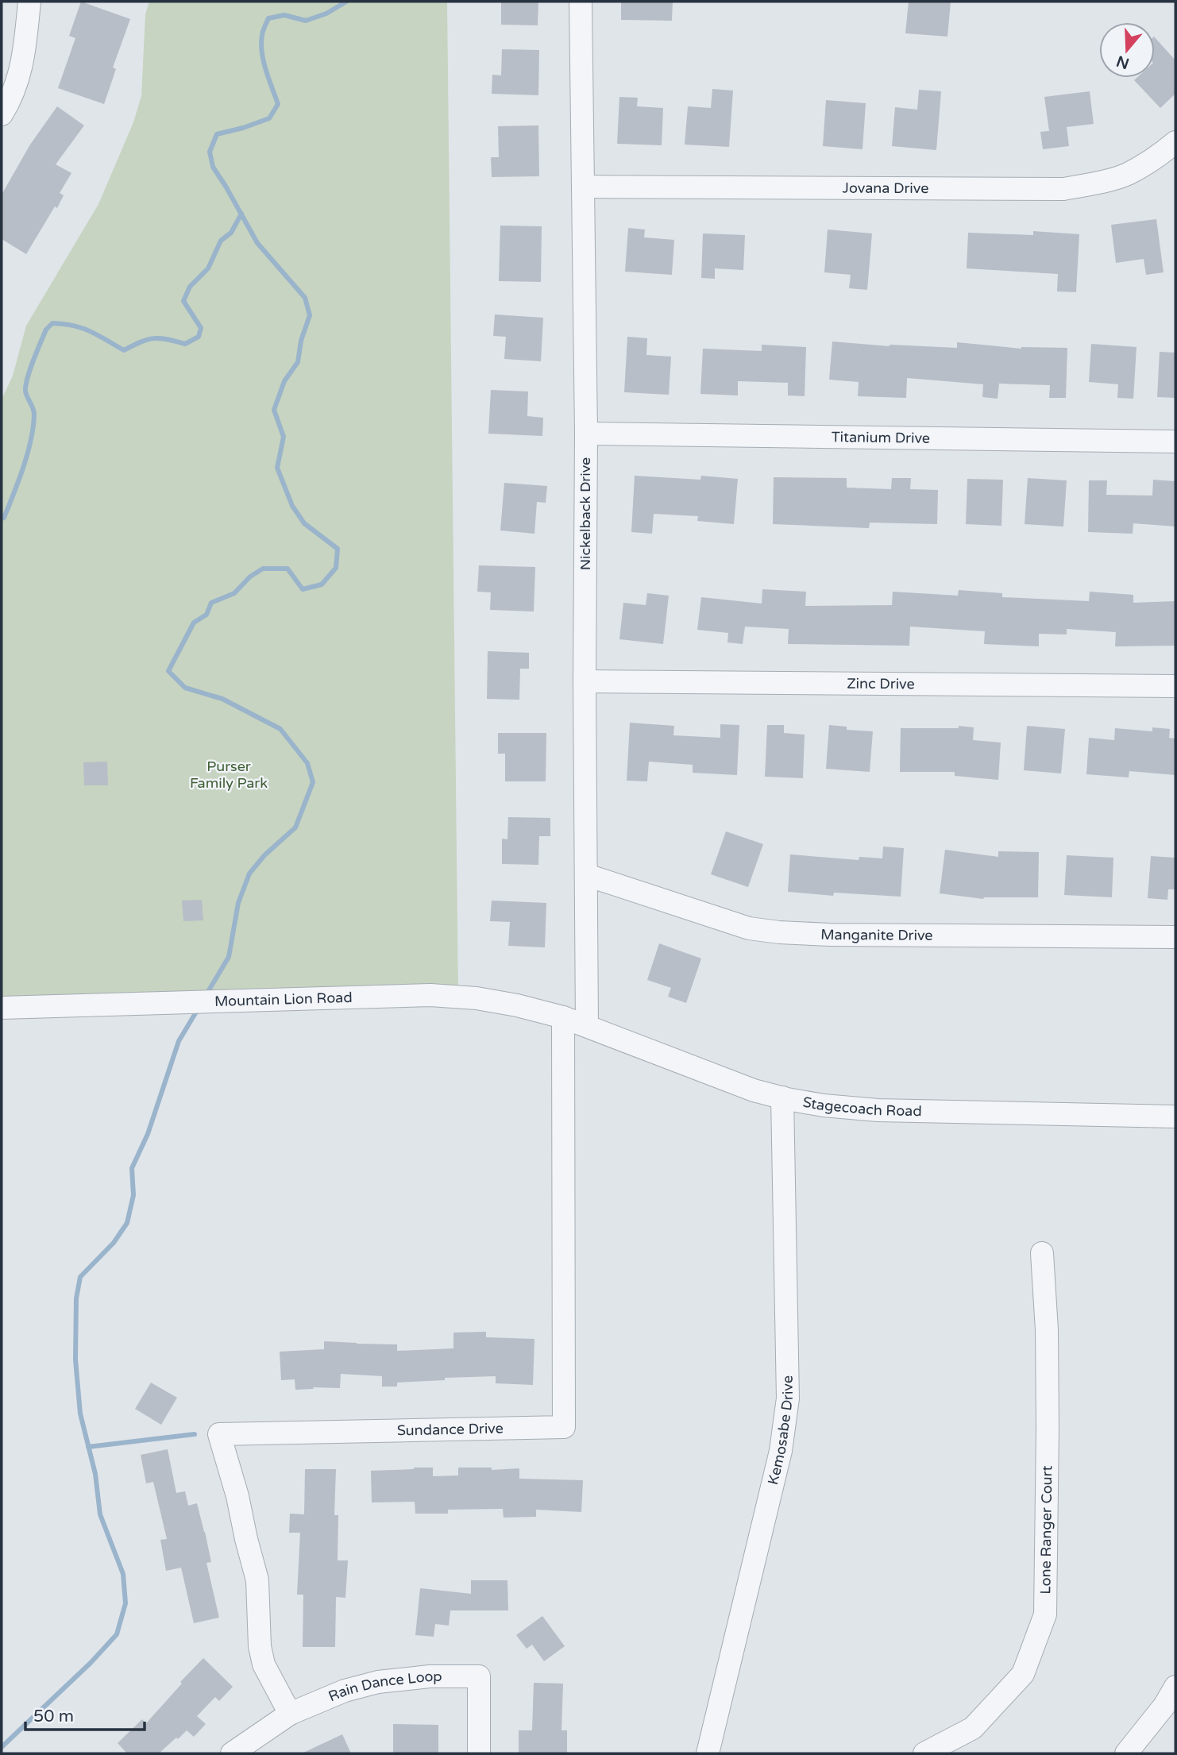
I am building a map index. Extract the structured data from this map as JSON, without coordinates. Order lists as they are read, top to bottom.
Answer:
{
  "streets": {
    "street": [
      "Jovana Drive",
      "Titanium Drive",
      "Nickelback Drive",
      "Zinc Drive",
      "Manganite Drive",
      "Mountain Lion Road",
      "Stagecoach Road",
      "Sundance Drive",
      "Kemosabe Drive",
      "Lone Ranger Court",
      "Rain Dance Loop"
    ]
  },
  "crossings": [
    ["Jovana Drive", "Nickelback Drive"],
    ["Titanium Drive", "Nickelback Drive"],
    ["Nickelback Drive", "Zinc Drive"],
    ["Nickelback Drive", "Manganite Drive"],
    ["Nickelback Drive", "Stagecoach Road"],
    ["Mountain Lion Road", "Stagecoach Road"],
    ["Mountain Lion Road", "Sundance Drive"],
    ["Stagecoach Road", "Sundance Drive"],
    ["Stagecoach Road", "Kemosabe Drive"],
    ["Sundance Drive", "Rain Dance Loop"]
  ],
  "parks": ["Purser Family Park"],
  "scale_bar": "50 m",
  "north": "bottom"
}
